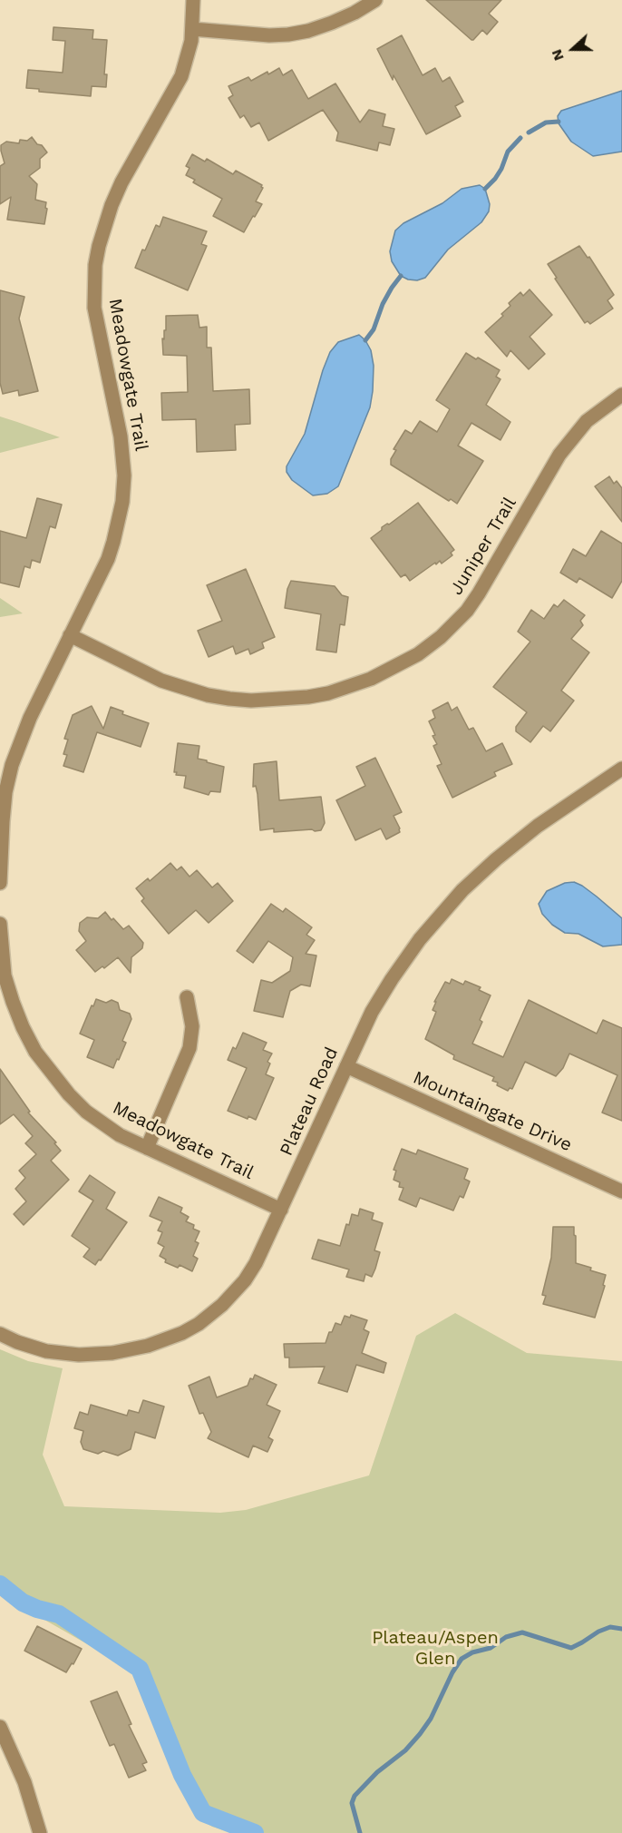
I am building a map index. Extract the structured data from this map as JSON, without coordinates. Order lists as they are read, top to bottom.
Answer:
{
  "streets": {
    "street": [
      "Meadowgate Trail",
      "Juniper Trail",
      "Plateau Road",
      "Mountaingate Drive"
    ]
  },
  "crossings": [
    ["Meadowgate Trail", "Juniper Trail"],
    ["Meadowgate Trail", "Plateau Road"],
    ["Plateau Road", "Mountaingate Drive"]
  ],
  "parks": ["Plateau/Aspen Glen"],
  "north": "left"
}
